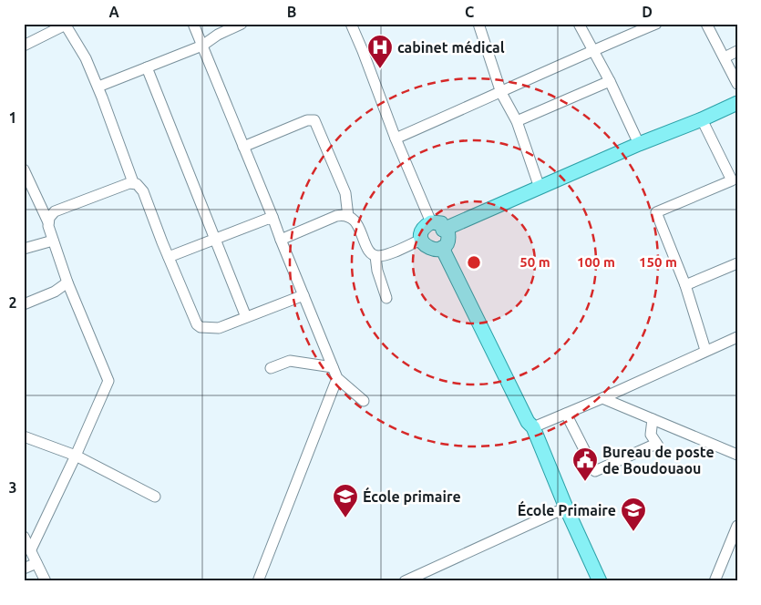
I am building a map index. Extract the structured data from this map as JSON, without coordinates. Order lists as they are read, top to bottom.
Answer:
{
  "places": {
    "hospital": ["cabinet médical"],
    "public building": ["Bureau de poste de Boudouaou"],
    "school or university": ["École primaire", "École Primaire"]
  },
  "grid": {
    "columns": [
      "A",
      "B",
      "C",
      "D"
    ],
    "rows": ["1", "2", "3"]
  },
  "rings": ["50 m", "100 m", "150 m"]
}
